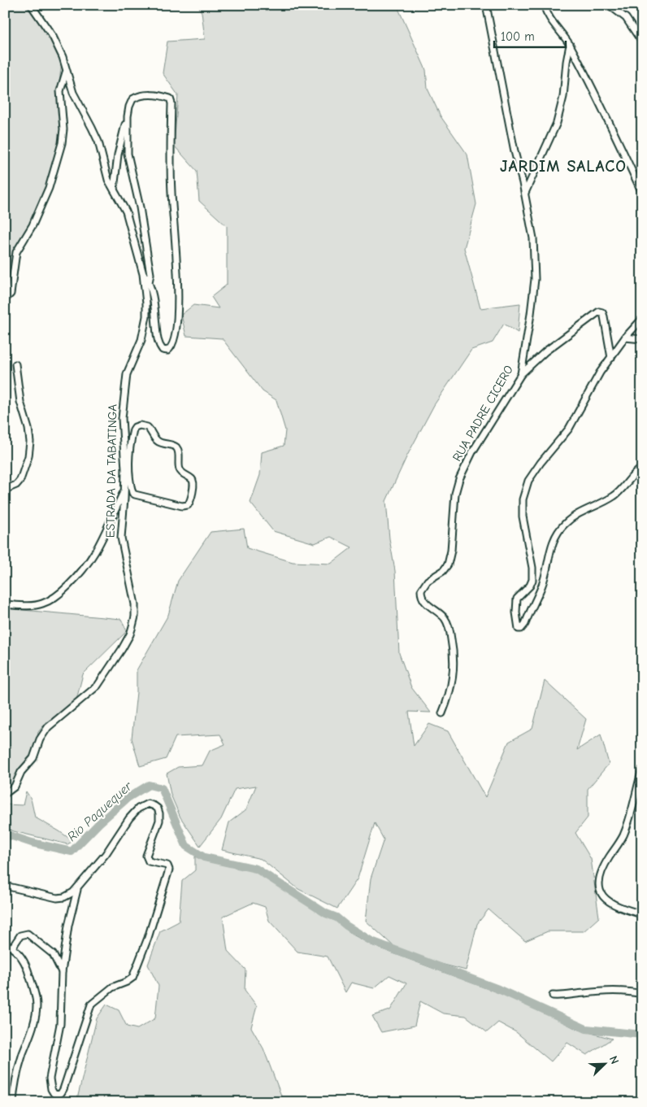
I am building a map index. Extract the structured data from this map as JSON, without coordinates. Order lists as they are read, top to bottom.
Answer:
{
  "streets": {
    "street": ["RUA PADRE CICERO", "ESTRADA DA TABATINGA"]
  },
  "districts": ["JARDIM SALACO"],
  "water": ["Rio Paquequer"],
  "scale_bar": "100 m",
  "north": "top right"
}
